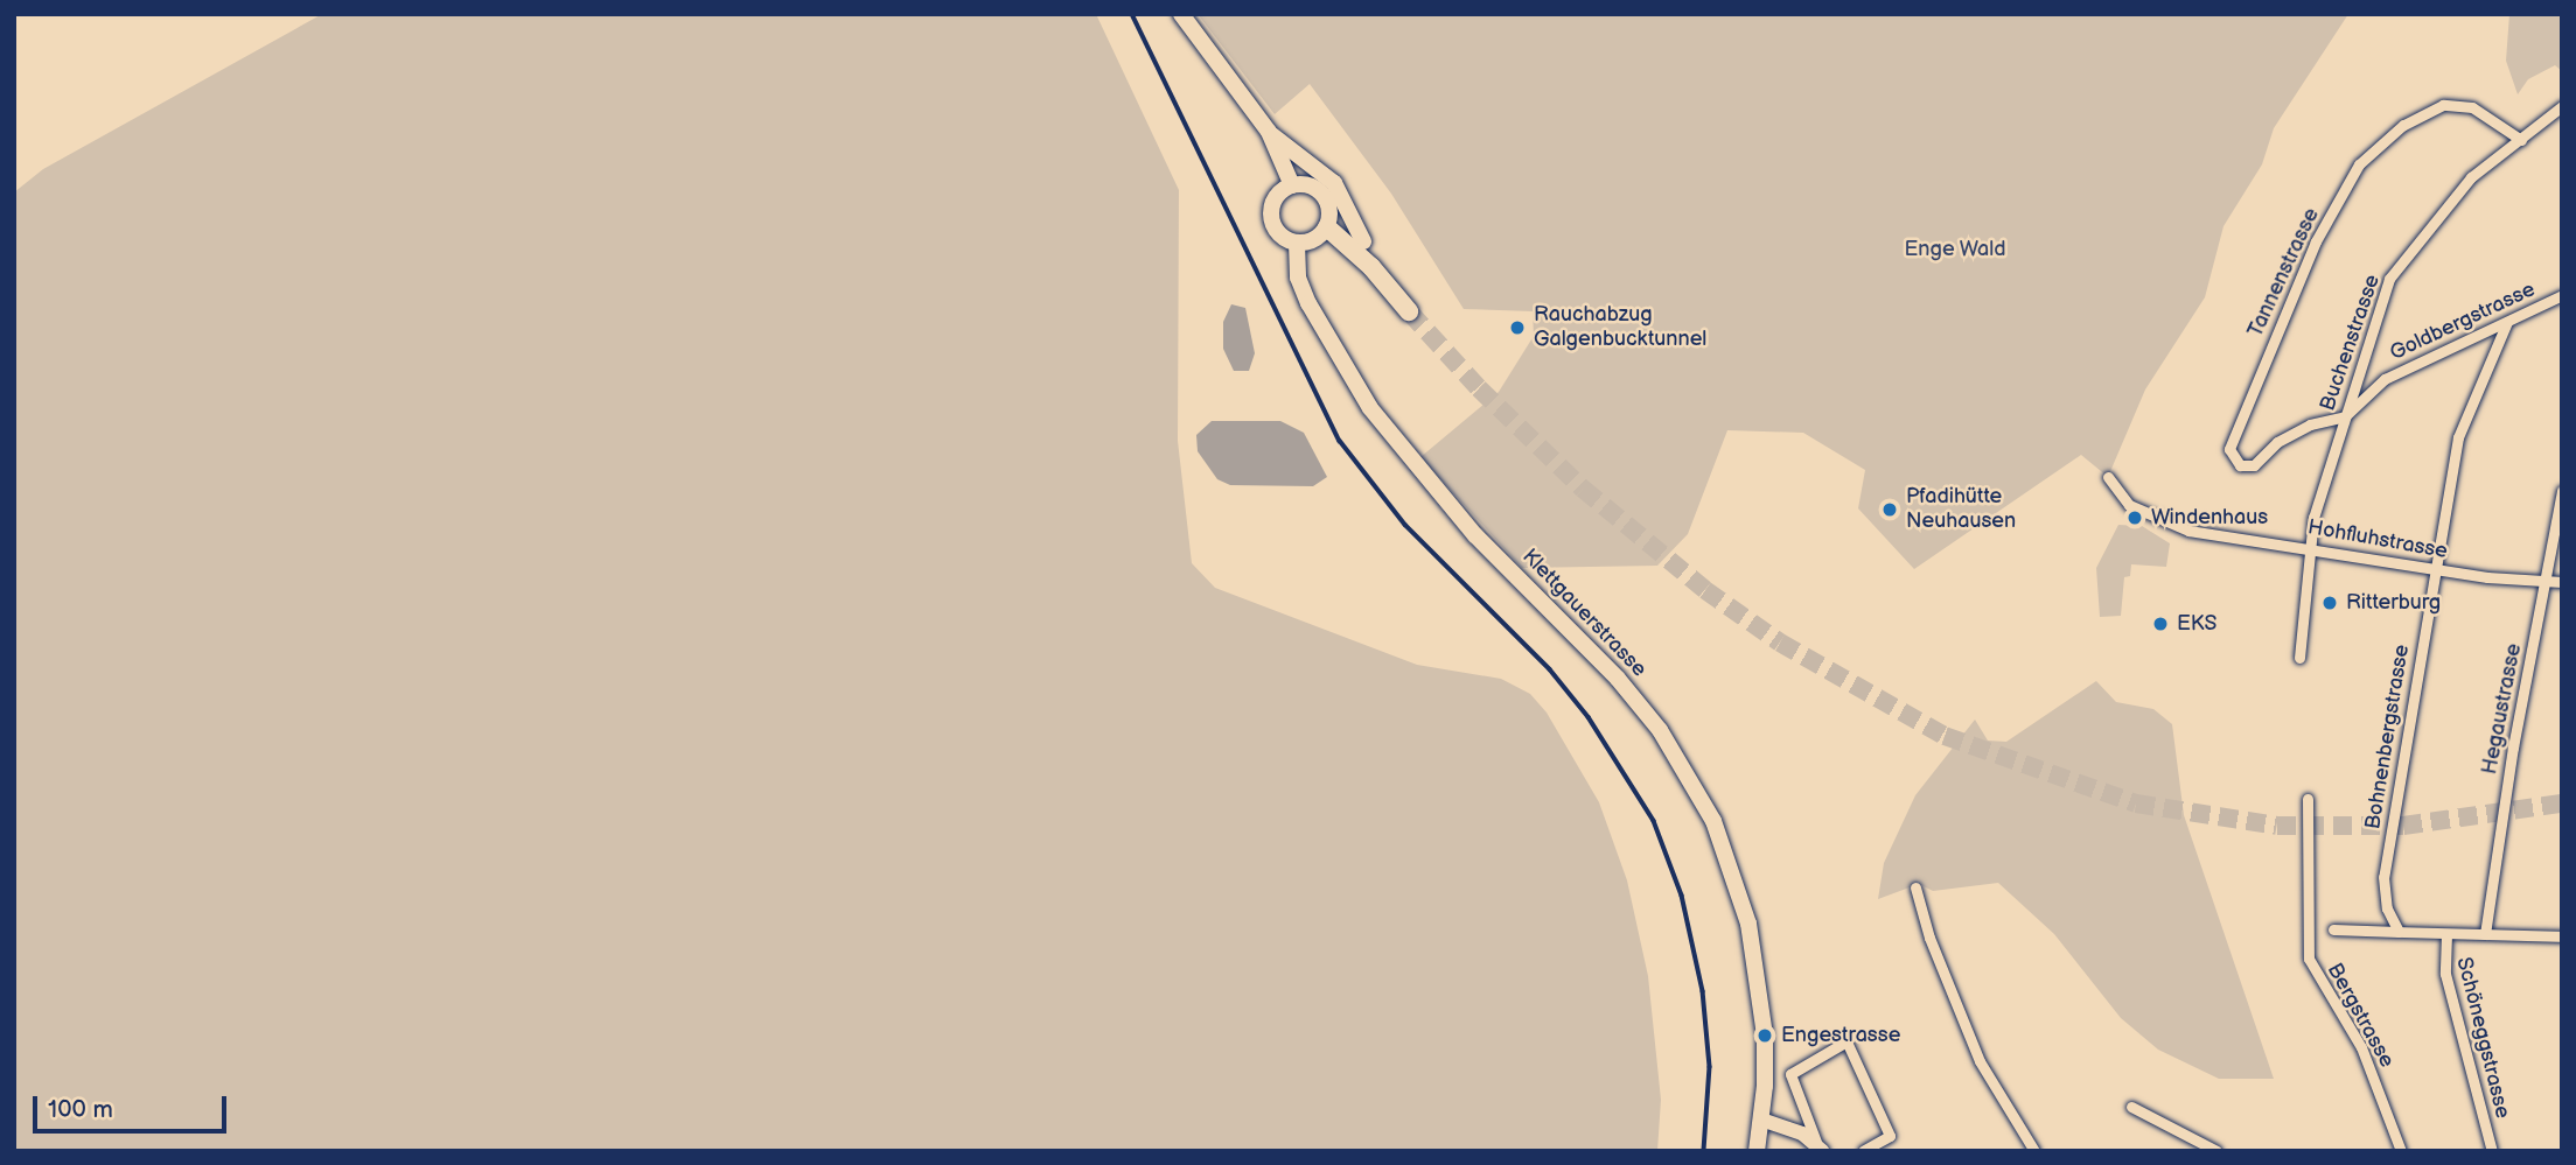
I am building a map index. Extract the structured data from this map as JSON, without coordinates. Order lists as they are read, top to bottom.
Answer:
{
  "streets": {
    "main road": ["Klettgauerstrasse"],
    "street": [
      "Tannenstrasse",
      "Goldbergstrasse",
      "Buchenstrasse",
      "Hohfluhstrasse",
      "Hegaustrasse",
      "Bohnenbergstrasse",
      "Bergstrasse",
      "Schöneggstrasse"
    ]
  },
  "crossings": [
    ["Tannenstrasse", "Goldbergstrasse"],
    ["Tannenstrasse", "Buchenstrasse"],
    ["Goldbergstrasse", "Buchenstrasse"],
    ["Goldbergstrasse", "Bohnenbergstrasse"],
    ["Buchenstrasse", "Hohfluhstrasse"],
    ["Hohfluhstrasse", "Hegaustrasse"],
    ["Hohfluhstrasse", "Bohnenbergstrasse"]
  ],
  "parks": ["Enge Wald"],
  "places": [
    "Rauchabzug Galgenbucktunnel",
    "Pfadihütte Neuhausen",
    "Windenhaus",
    "Ritterburg",
    "EKS",
    "Engestrasse"
  ],
  "scale_bar": "100 m"
}
